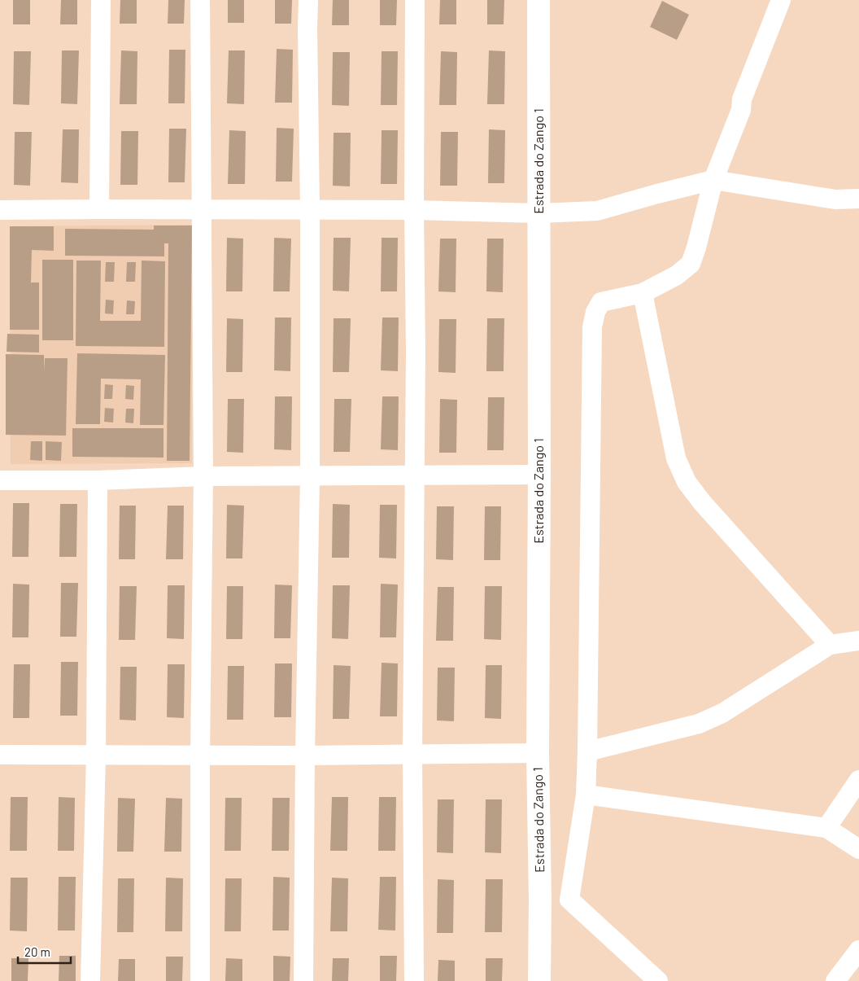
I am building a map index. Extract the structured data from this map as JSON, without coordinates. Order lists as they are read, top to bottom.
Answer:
{
  "streets": {
    "street": ["Estrada do Zango 1"]
  },
  "scale_bar": "20 m"
}
